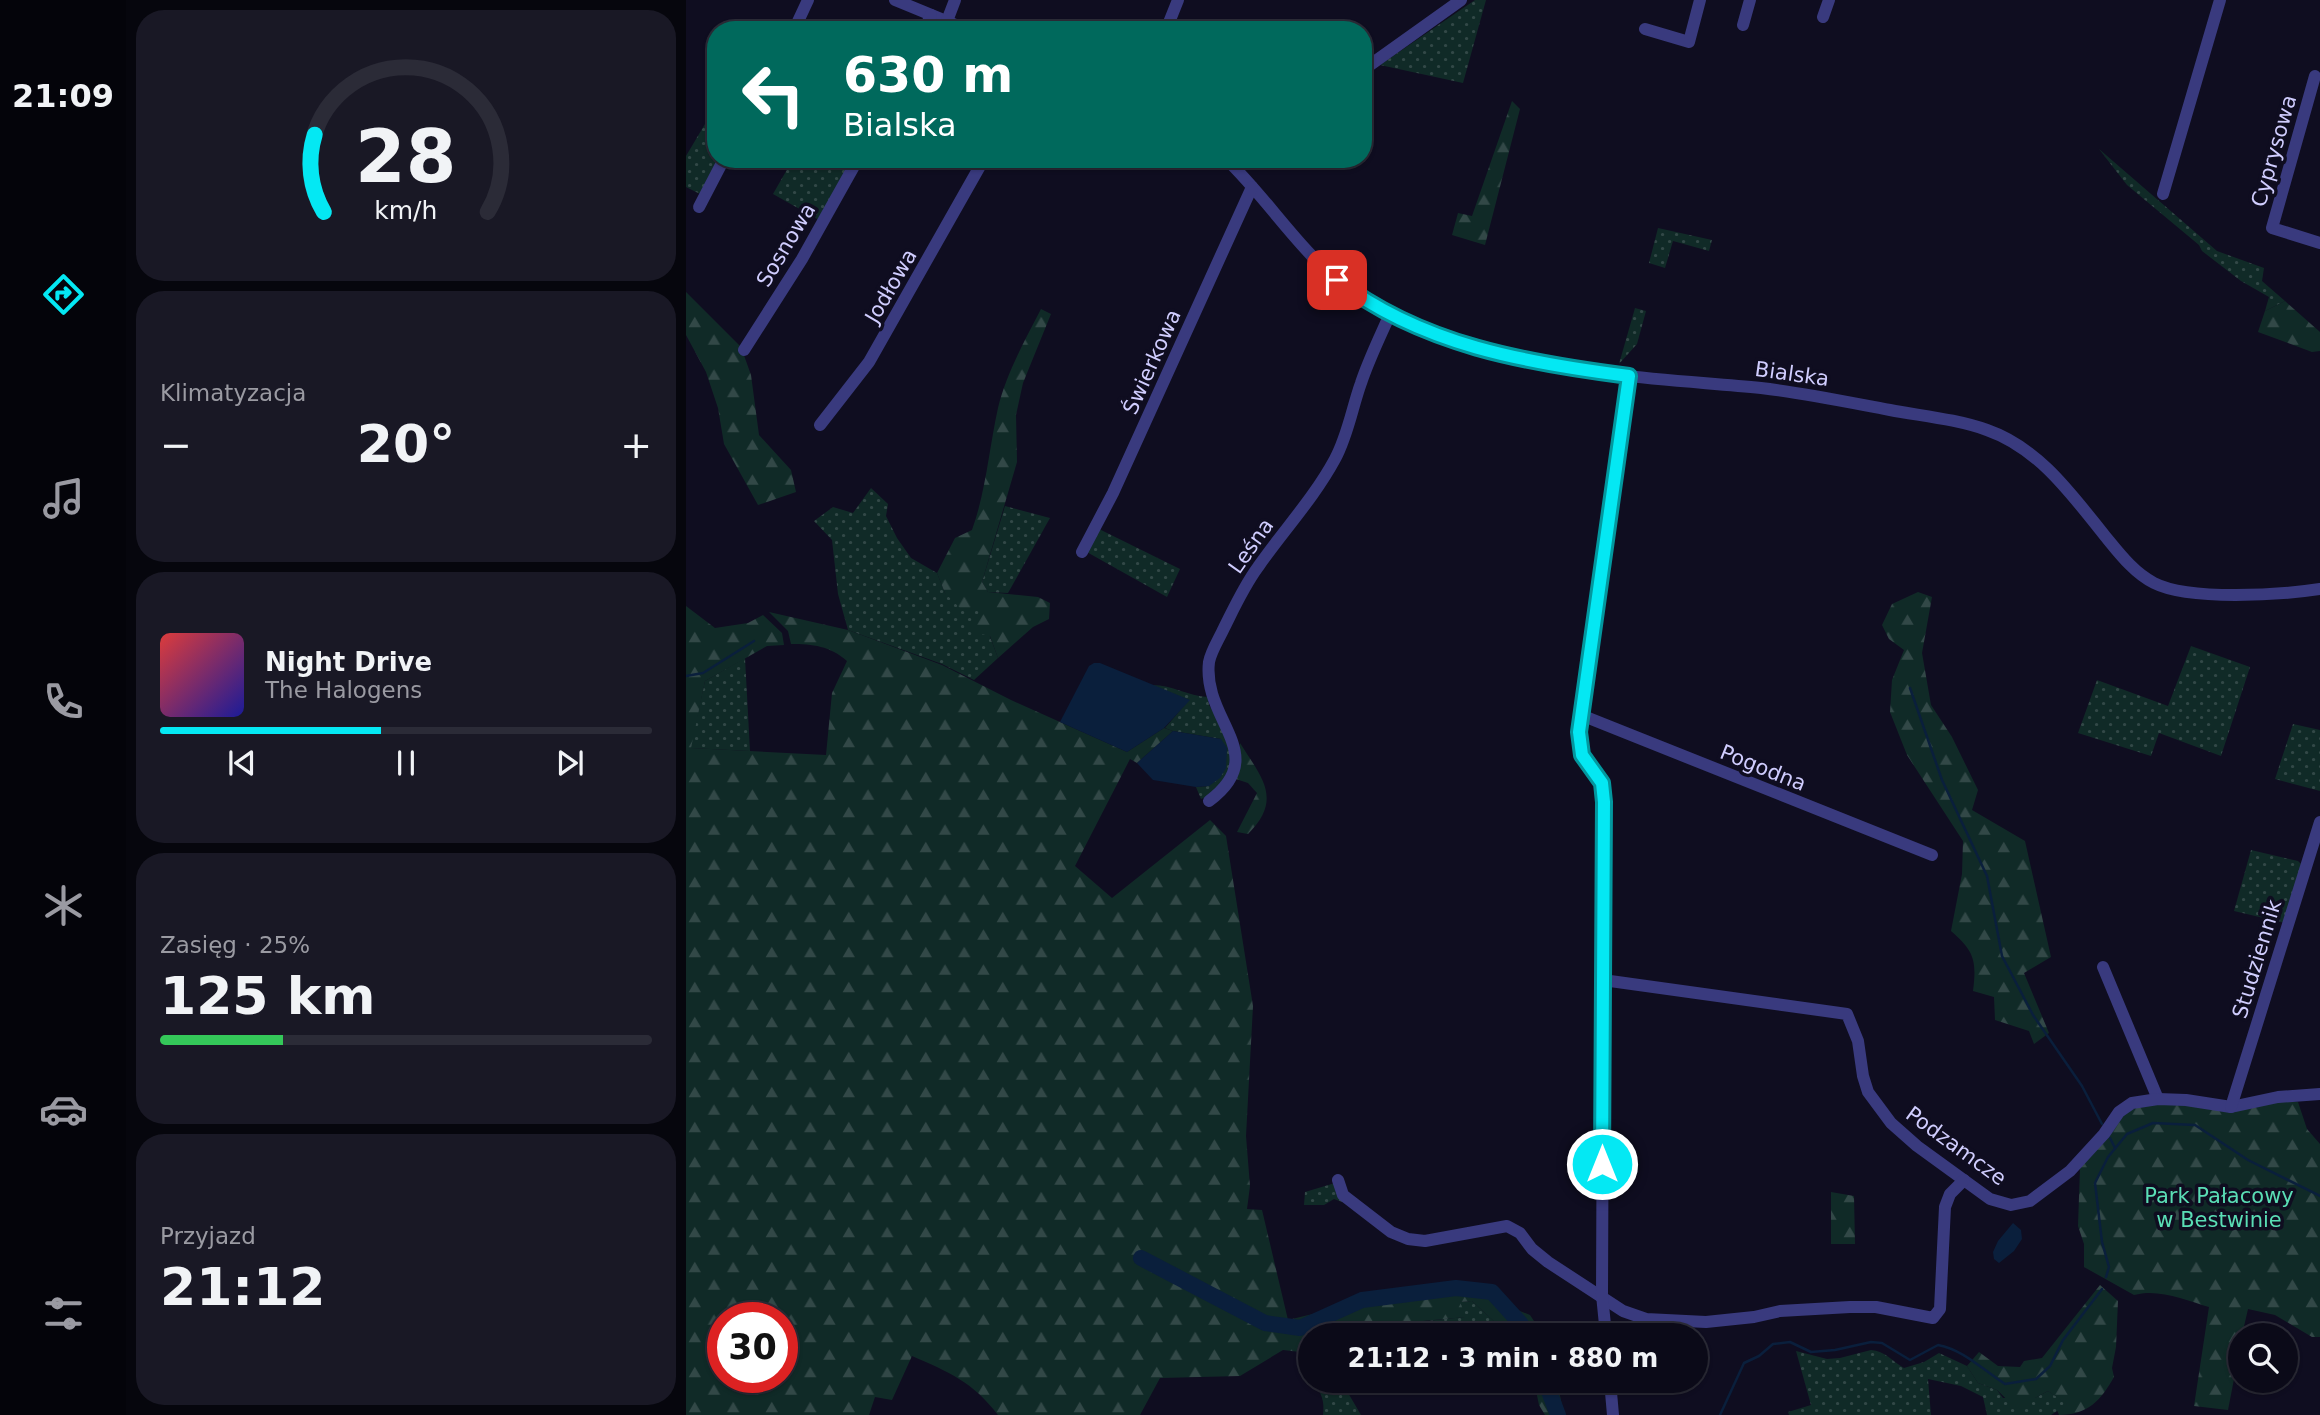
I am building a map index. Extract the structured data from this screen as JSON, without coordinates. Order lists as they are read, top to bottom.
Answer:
{
  "streets": {
    "street": [
      "Cyprysowa",
      "Sosnowa",
      "Jodłowa",
      "Świerkowa",
      "Bialska",
      "Leśna",
      "Pogodna",
      "Studziennik",
      "Podzamcze"
    ]
  },
  "crossings": [
    ["Świerkowa", "Bialska"],
    ["Bialska", "Leśna"],
    ["Studziennik", "Podzamcze"]
  ],
  "parks": ["Park Pałacowy w Bestwinie"],
  "page": {
    "tabs": "21:09",
    "turn": ["630 m", "Bialska"],
    "tile": [
      "Klimatyzacja",
      ["Zasięg · 25%", "125 km"],
      ["Przyjazd", "21:12"]
    ],
    "heat": ["−", "20°", "+"],
    "song": ["Night Drive", "The Halogens"],
    "limit": "30",
    "trip": "21:12 · 3 min · 880 m",
    "gauge": ["28", "km/h"]
  }
}
